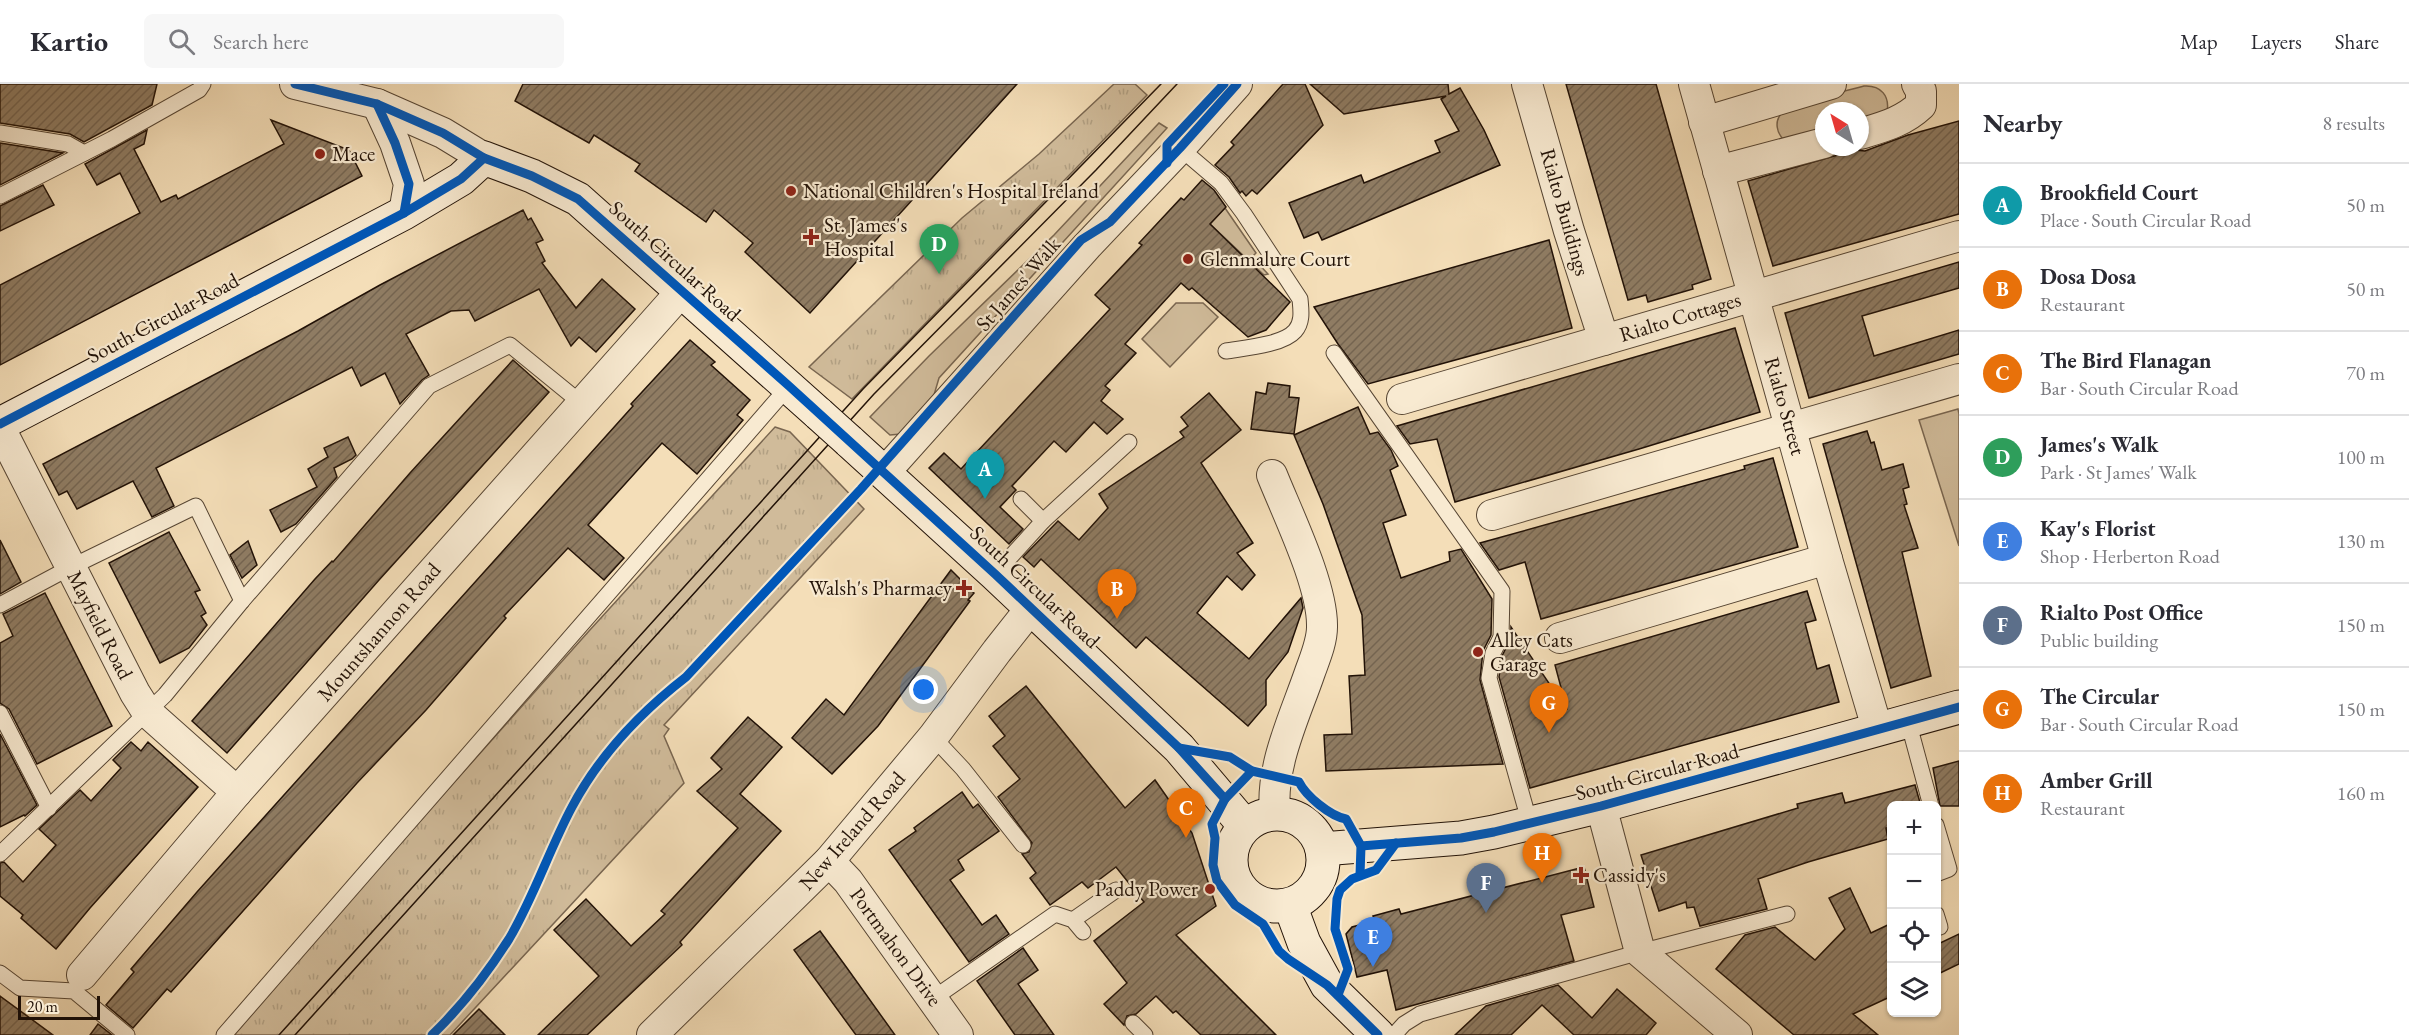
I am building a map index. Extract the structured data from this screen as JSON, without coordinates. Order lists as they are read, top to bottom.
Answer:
{
  "streets": {
    "main road": ["South Circular Road"],
    "street": [
      "Rialto Buildings",
      "St James' Walk",
      "Rialto Cottages",
      "Rialto Street",
      "Mayfield Road",
      "Mountshannon Road",
      "New Ireland Road",
      "Portmahon Drive"
    ]
  },
  "crossings": [
    ["Rialto Buildings", "Rialto Cottages"],
    ["South Circular Road", "St James' Walk"],
    ["South Circular Road", "Rialto Street"],
    ["South Circular Road", "Mayfield Road"],
    ["South Circular Road", "Mountshannon Road"],
    ["South Circular Road", "New Ireland Road"],
    ["Rialto Cottages", "Rialto Street"],
    ["Mayfield Road", "Mountshannon Road"],
    ["New Ireland Road", "Portmahon Drive"]
  ],
  "places": {
    "other": [
      "Mace",
      "National Children's Hospital Ireland",
      "Glenmalure Court",
      "Alley Cats Garage",
      "Paddy Power"
    ],
    "health": ["St. James's Hospital", "Walsh's Pharmacy", "Cassidy's"]
  },
  "scale_bar": "20 m",
  "north": "top left",
  "page": {
    "header": "Kartio",
    "search": "Search here",
    "nav": ["Map", "Layers", "Share"],
    "heading": ["Nearby", "8 results"],
    "list": [
      {
        "mark": "A",
        "name": "Brookfield Court",
        "note": "Place · South Circular Road",
        "value": "50 m"
      },
      {
        "mark": "B",
        "name": "Dosa Dosa",
        "note": "Restaurant",
        "value": "50 m"
      },
      {
        "mark": "C",
        "name": "The Bird Flanagan",
        "note": "Bar · South Circular Road",
        "value": "70 m"
      },
      {
        "mark": "D",
        "name": "James's Walk",
        "note": "Park · St James' Walk",
        "value": "100 m"
      },
      {
        "mark": "E",
        "name": "Kay's Florist",
        "note": "Shop · Herberton Road",
        "value": "130 m"
      },
      {
        "mark": "F",
        "name": "Rialto Post Office",
        "note": "Public building",
        "value": "150 m"
      },
      {
        "mark": "G",
        "name": "The Circular",
        "note": "Bar · South Circular Road",
        "value": "150 m"
      },
      {
        "mark": "H",
        "name": "Amber Grill",
        "note": "Restaurant",
        "value": "160 m"
      }
    ],
    "pins": [
      "D",
      "A",
      "B",
      "G",
      "C",
      "H",
      "F",
      "E"
    ],
    "map_buttons": ["+", "−"],
    "scale": "20 m"
  }
}
